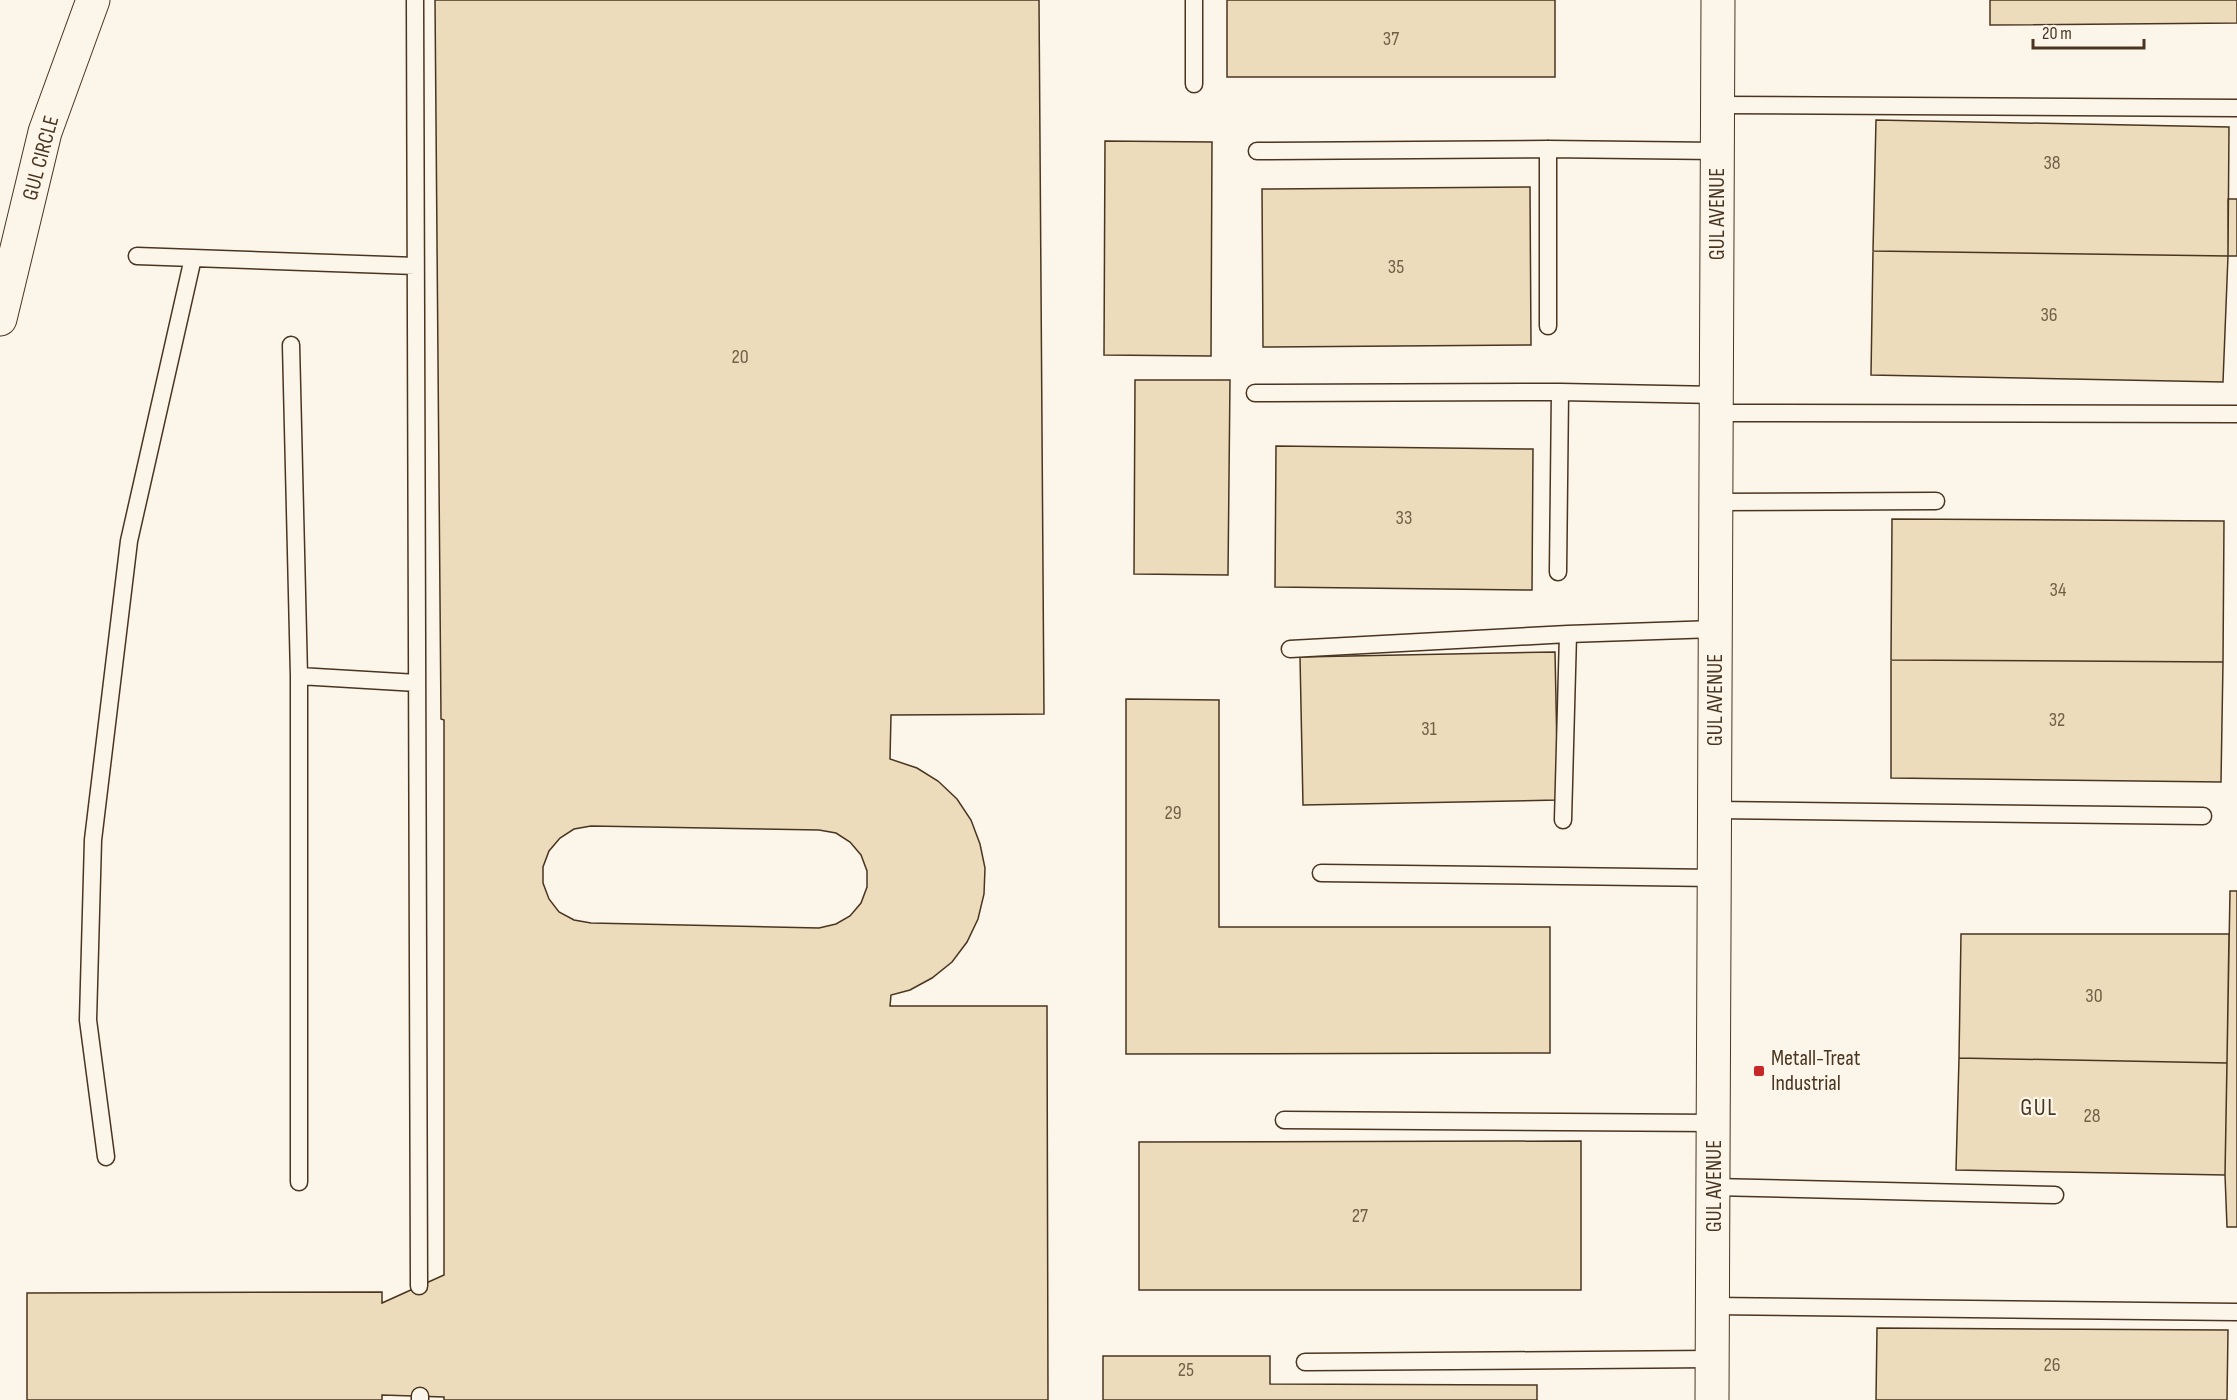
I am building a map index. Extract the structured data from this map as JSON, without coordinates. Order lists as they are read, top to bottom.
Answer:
{
  "streets": {
    "street": ["GUL CIRCLE", "GUL AVENUE"]
  },
  "districts": ["GUL"],
  "places": {
    "transit": ["Metall-Treat Industrial"]
  },
  "house_numbers": [
    "37",
    "38",
    "35",
    "36",
    "20",
    "33",
    "34",
    "32",
    "31",
    "29",
    "30",
    "28",
    "27",
    "26",
    "25"
  ],
  "scale_bar": "20 m"
}
